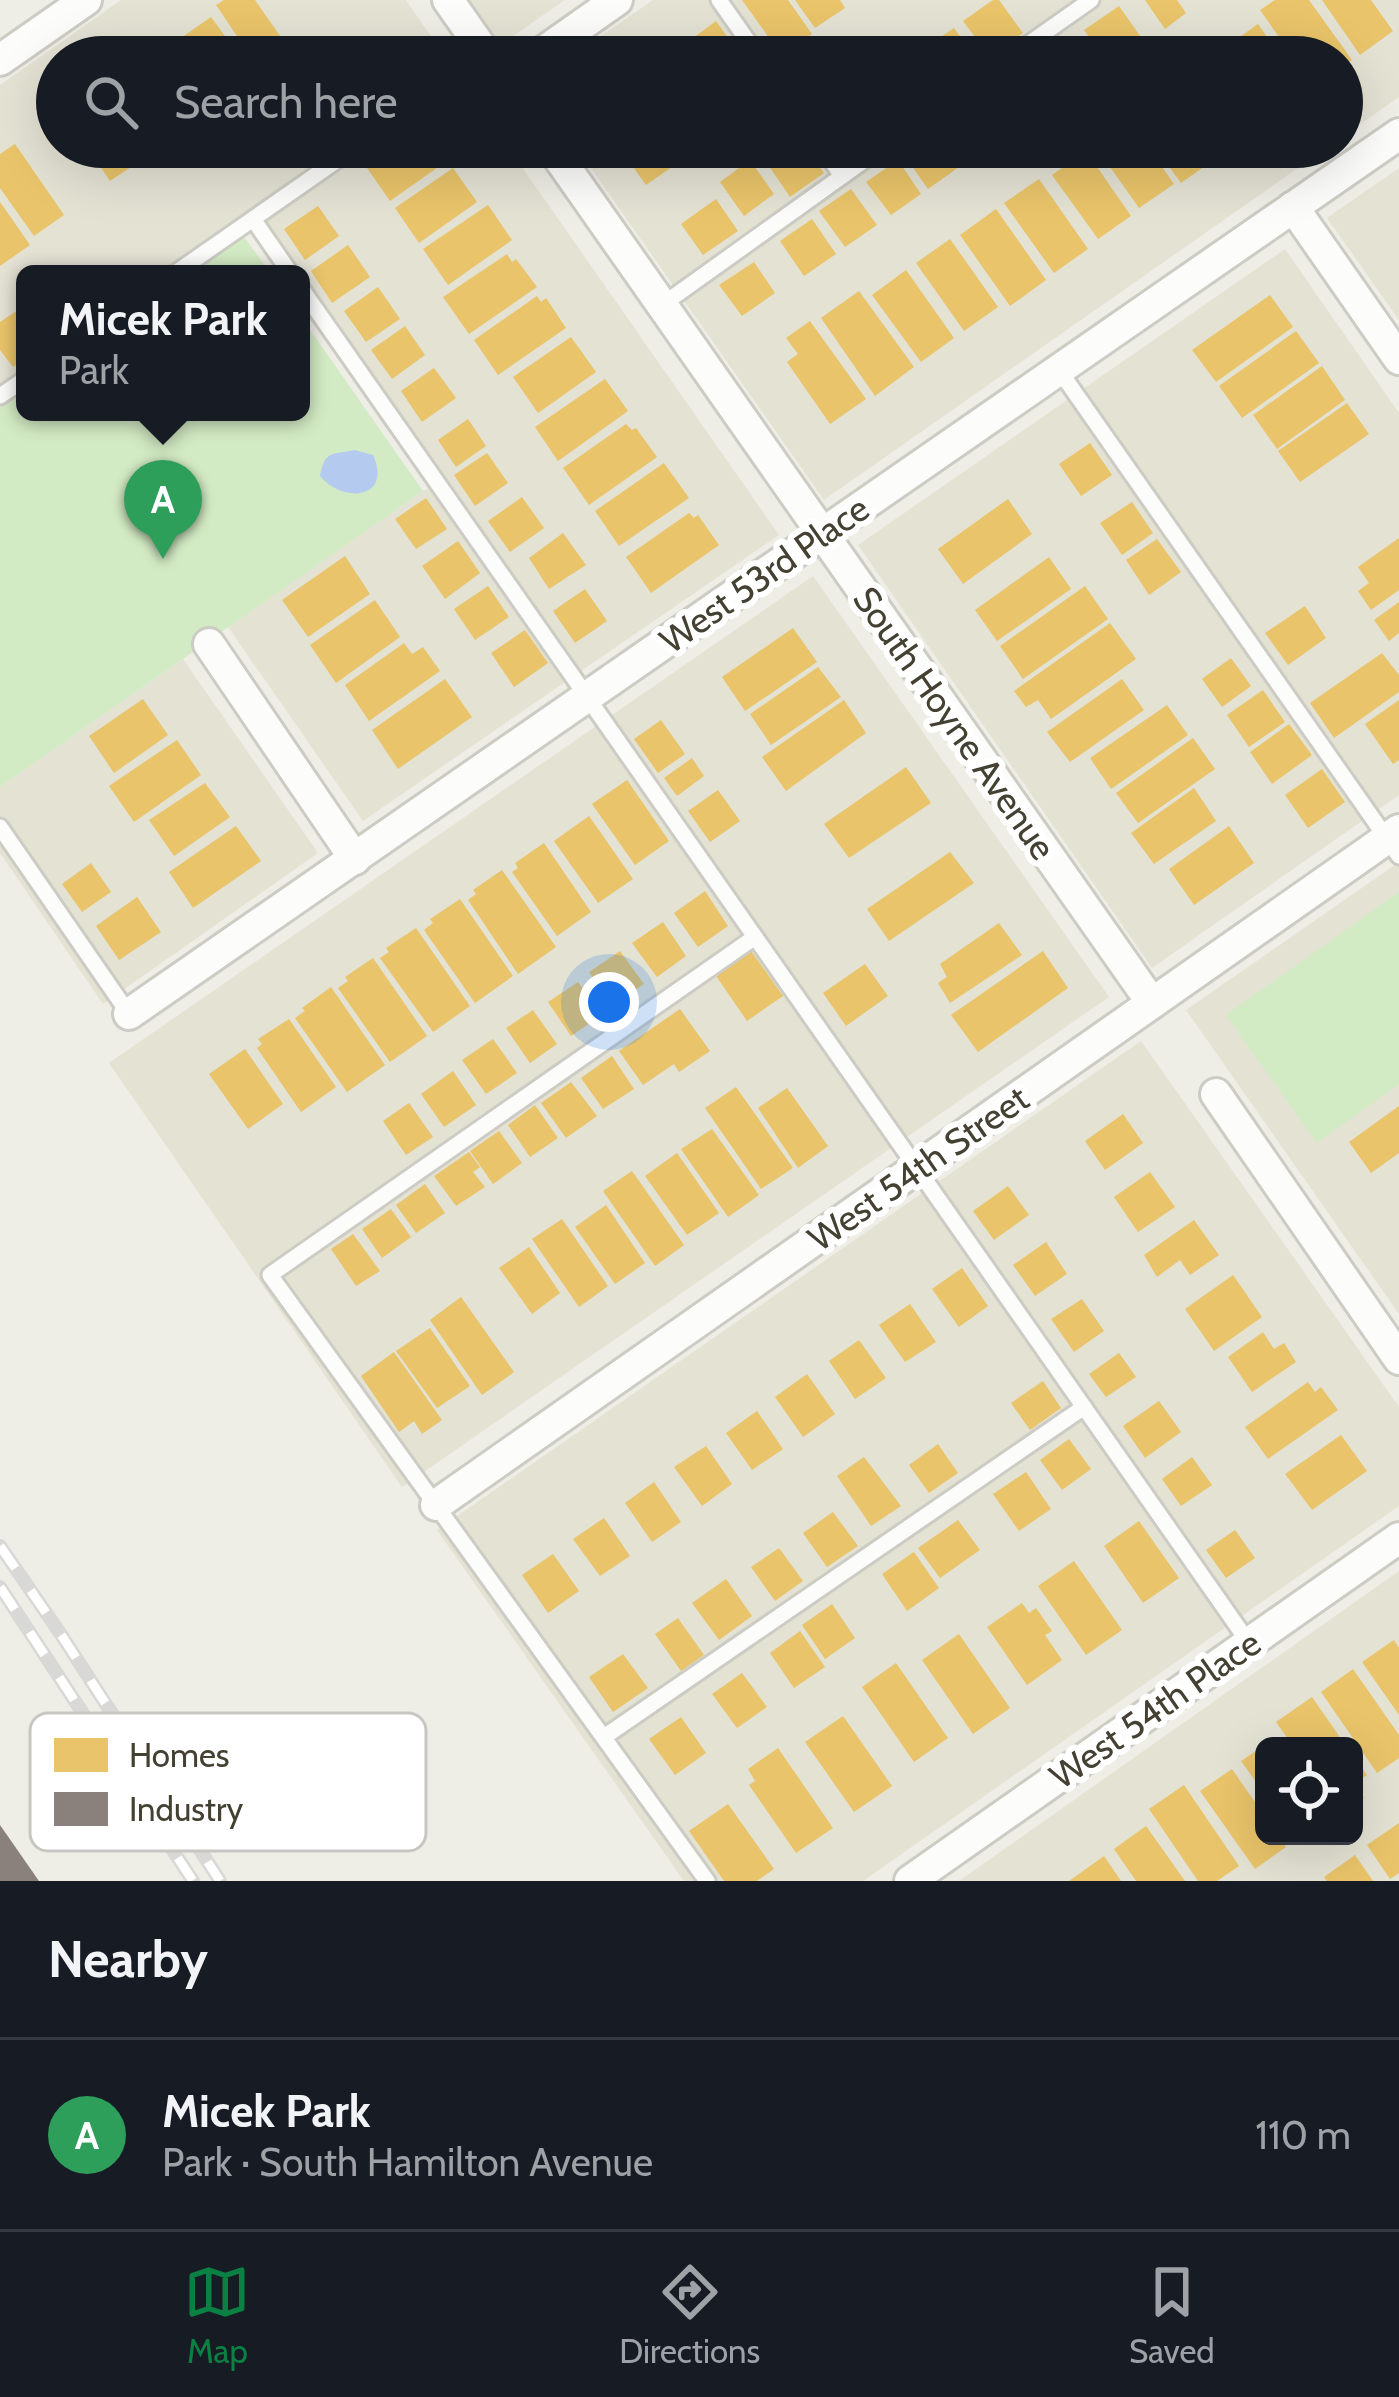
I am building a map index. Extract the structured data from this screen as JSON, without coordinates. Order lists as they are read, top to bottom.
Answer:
{
  "streets": {
    "street": [
      "West 53rd Place",
      "South Hoyne Avenue",
      "West 54th Street",
      "West 54th Place"
    ]
  },
  "crossings": [
    ["West 53rd Place", "South Hoyne Avenue"],
    ["South Hoyne Avenue", "West 54th Street"]
  ],
  "legend": ["Homes", "Industry"],
  "page": {
    "search": "Search here",
    "popup": ["Micek Park", "Park"],
    "pins": "A",
    "heading": "Nearby",
    "list": [
      {
        "mark": "A",
        "name": "Micek Park",
        "note": "Park · South Hamilton Avenue",
        "value": "110 m"
      }
    ],
    "nav": ["Map", "Directions", "Saved"]
  }
}
